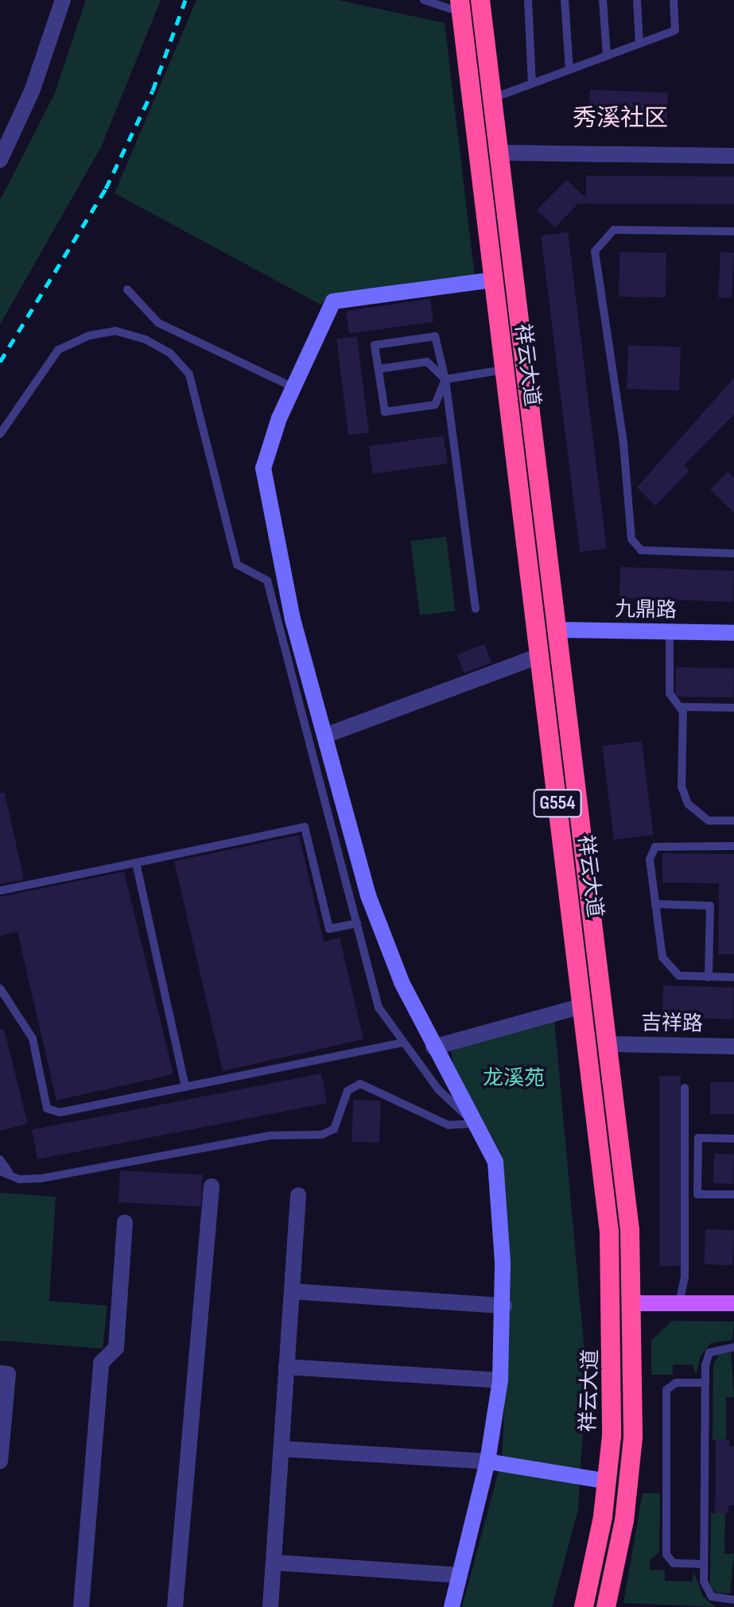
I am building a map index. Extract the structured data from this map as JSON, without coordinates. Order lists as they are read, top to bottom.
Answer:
{
  "streets": {
    "highway": ["祥云大道", "G554"],
    "street": ["九鼎路", "吉祥路"]
  },
  "crossings": [
    ["祥云大道", "九鼎路"],
    ["祥云大道", "吉祥路"]
  ],
  "districts": ["秀溪社区"],
  "parks": ["龙溪苑"]
}
